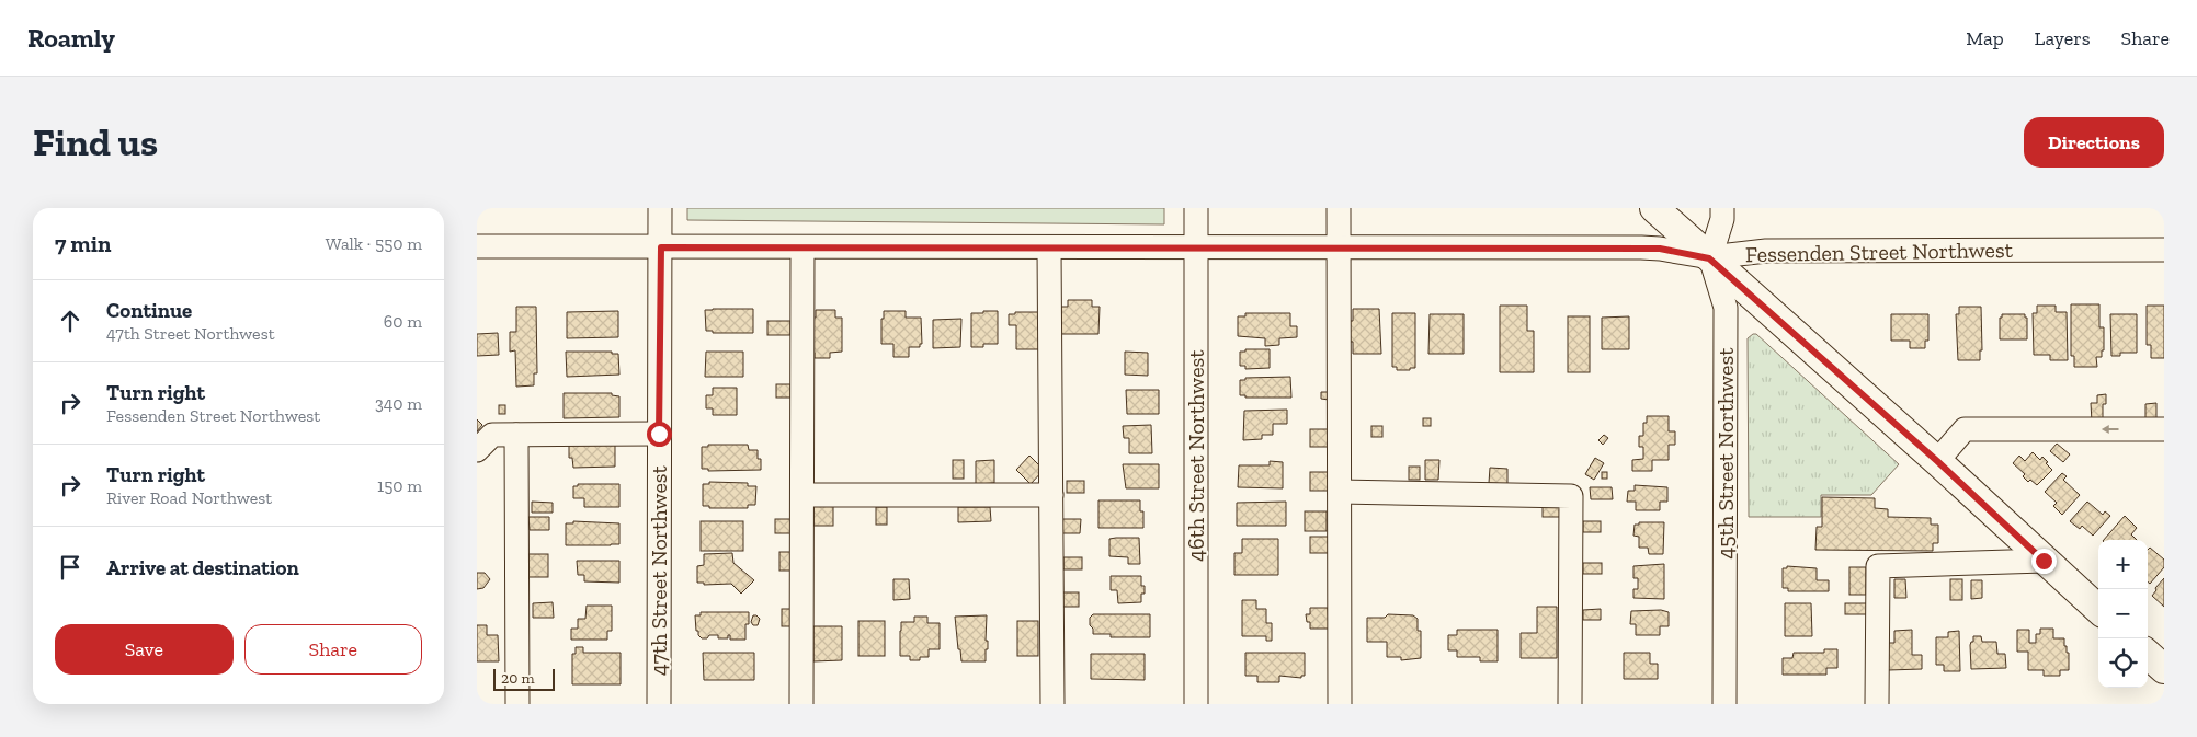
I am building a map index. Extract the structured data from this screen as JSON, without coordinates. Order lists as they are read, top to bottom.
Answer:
{
  "streets": {
    "street": [
      "Fessenden Street Northwest",
      "45th Street Northwest",
      "46th Street Northwest",
      "47th Street Northwest"
    ]
  },
  "crossings": [
    ["Fessenden Street Northwest", "45th Street Northwest"],
    ["Fessenden Street Northwest", "46th Street Northwest"],
    ["Fessenden Street Northwest", "47th Street Northwest"]
  ],
  "scale_bar": "20 m",
  "page": {
    "header": "Roamly",
    "nav": ["Map", "Layers", "Share"],
    "buttons": [
      "Directions",
      ["Save", "Share"]
    ],
    "title": "Find us",
    "heading": ["7 min", "Walk · 550 m"],
    "list": [
      ["Continue", "47th Street Northwest", "60 m"],
      ["Turn right", "Fessenden Street Northwest", "340 m"],
      ["Turn right", "River Road Northwest", "150 m"],
      "Arrive at destination"
    ],
    "map_buttons": ["+", "−"],
    "scale": "20 m"
  }
}
